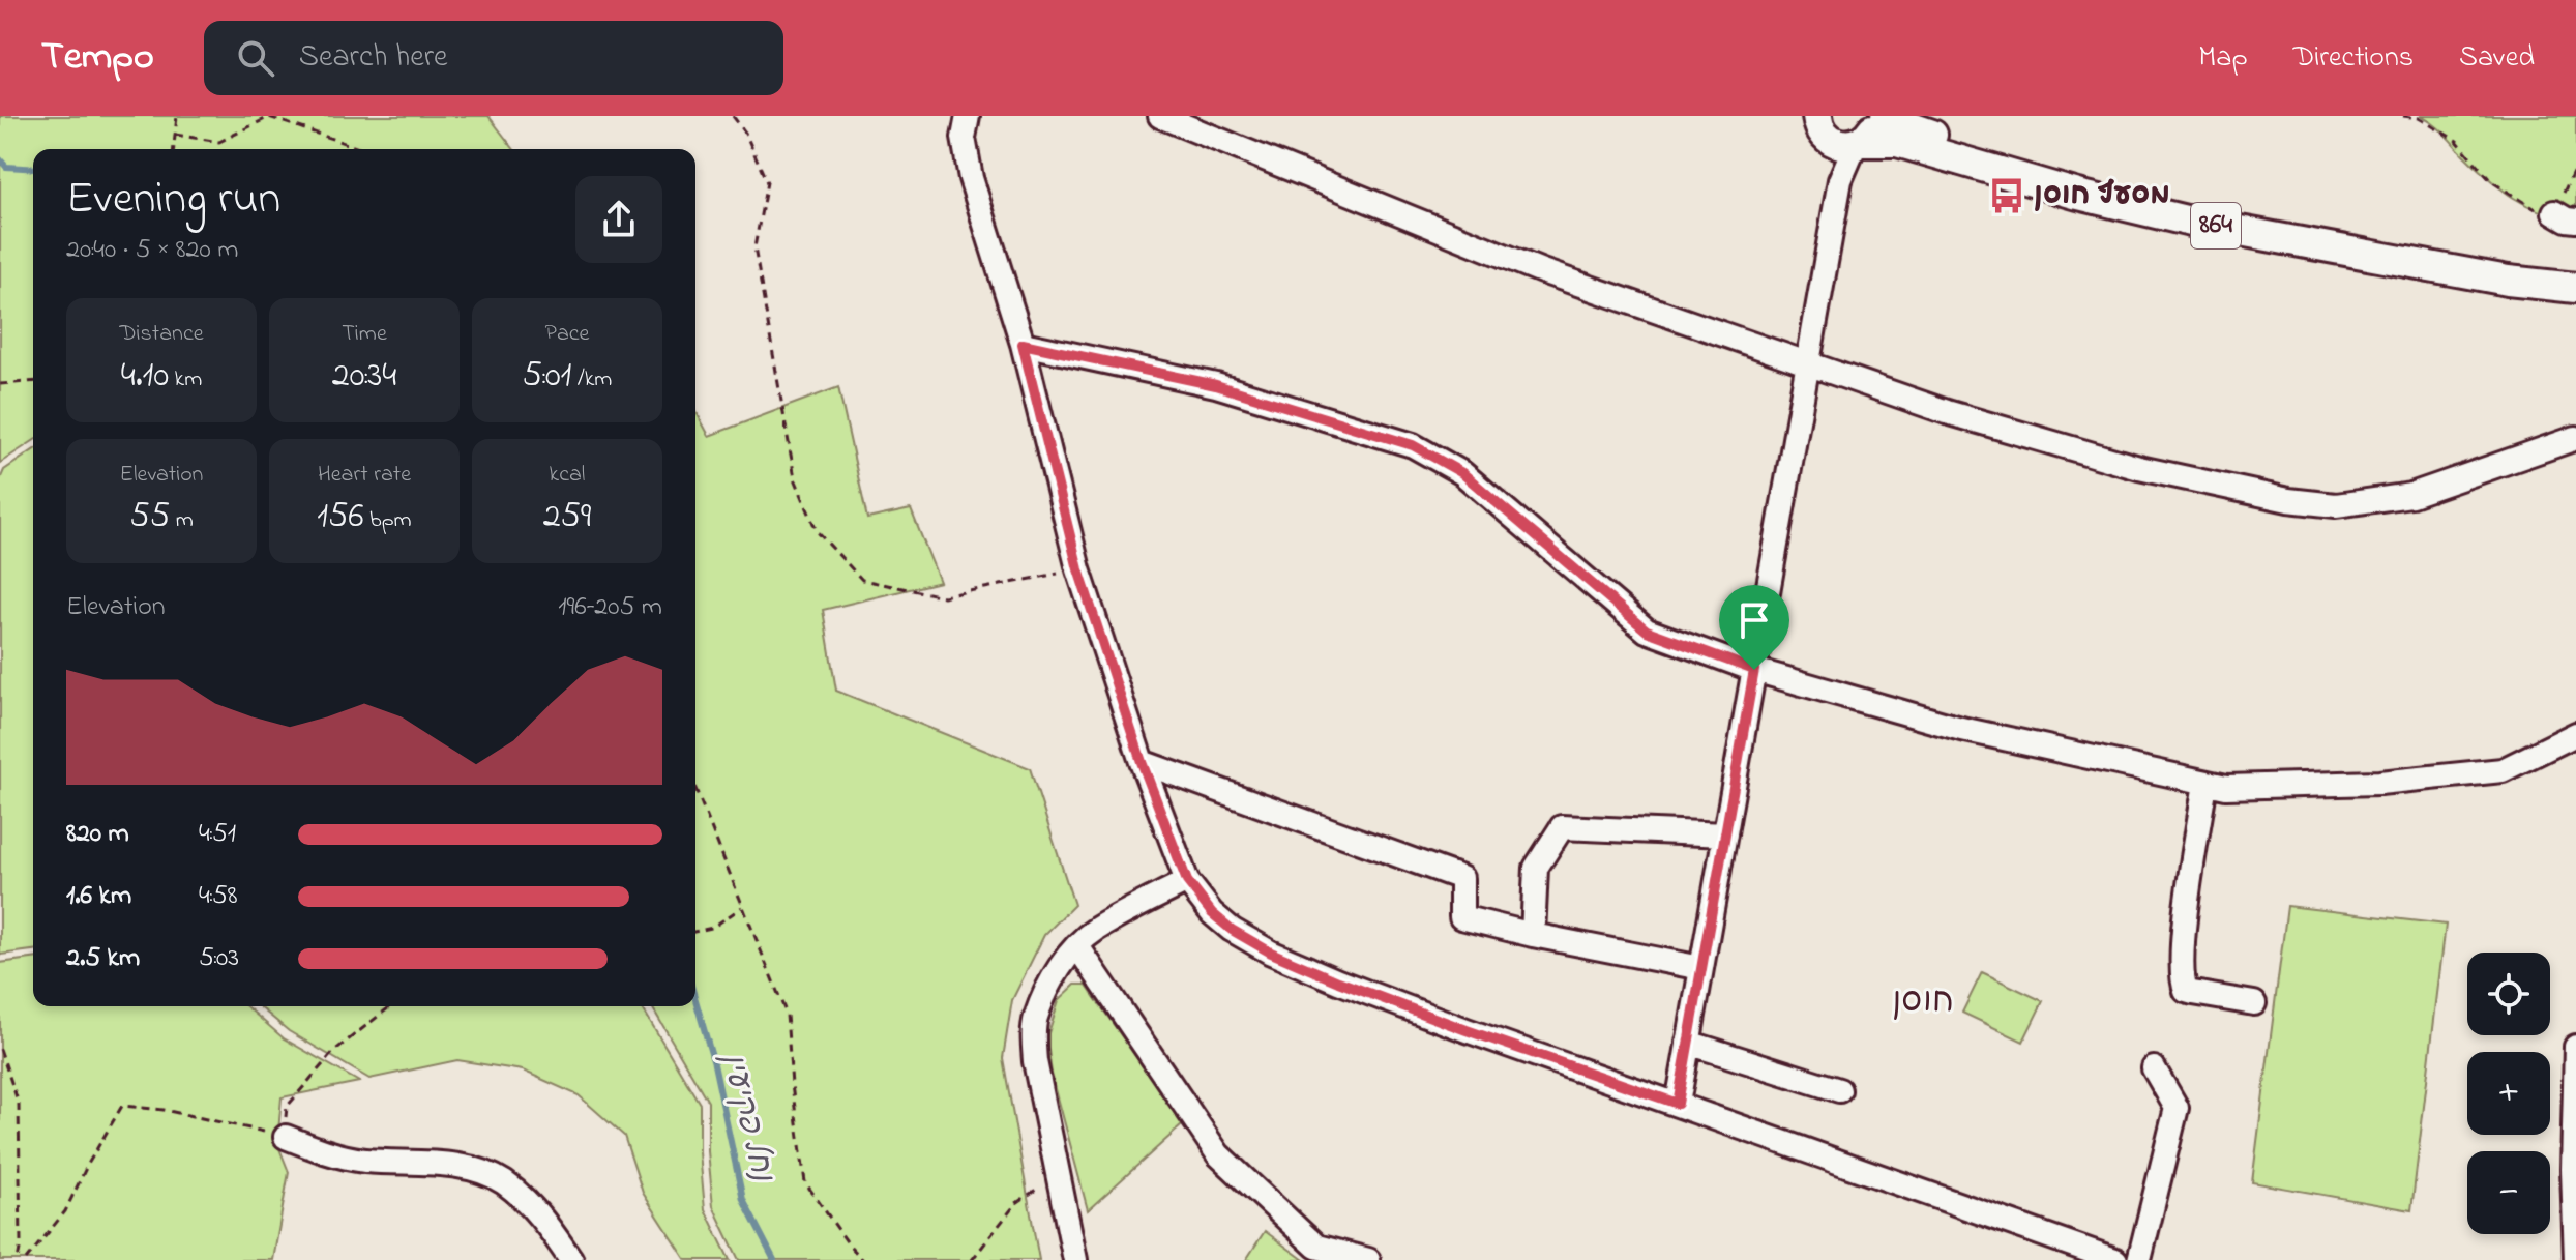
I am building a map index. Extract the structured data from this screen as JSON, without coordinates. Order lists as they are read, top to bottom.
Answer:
{
  "streets": {
    "main road": ["864"]
  },
  "districts": ["חוסן"],
  "water": ["נחל פקיעין"],
  "places": {
    "bus stop": ["מסעף חוסן"]
  },
  "page": {
    "header": "Tempo",
    "search": "Search here",
    "nav": ["Map", "Directions", "Saved"],
    "heading": ["Evening run", "20:40 · 5 × 820 m"],
    "stats": [
      ["Distance", "4.10 km"],
      ["Time", "20:34"],
      ["Pace", "5:01 /km"],
      ["Elevation", "55 m"],
      ["Heart rate", "156 bpm"],
      ["kcal", "259"]
    ],
    "chart": ["Elevation", "196–205 m"],
    "list": [
      {
        "name": "820 m",
        "note": "4:51"
      },
      {
        "name": "1.6 km",
        "note": "4:58"
      },
      {
        "name": "2.5 km",
        "note": "5:03"
      }
    ],
    "map_buttons": ["+", "−"]
  }
}
